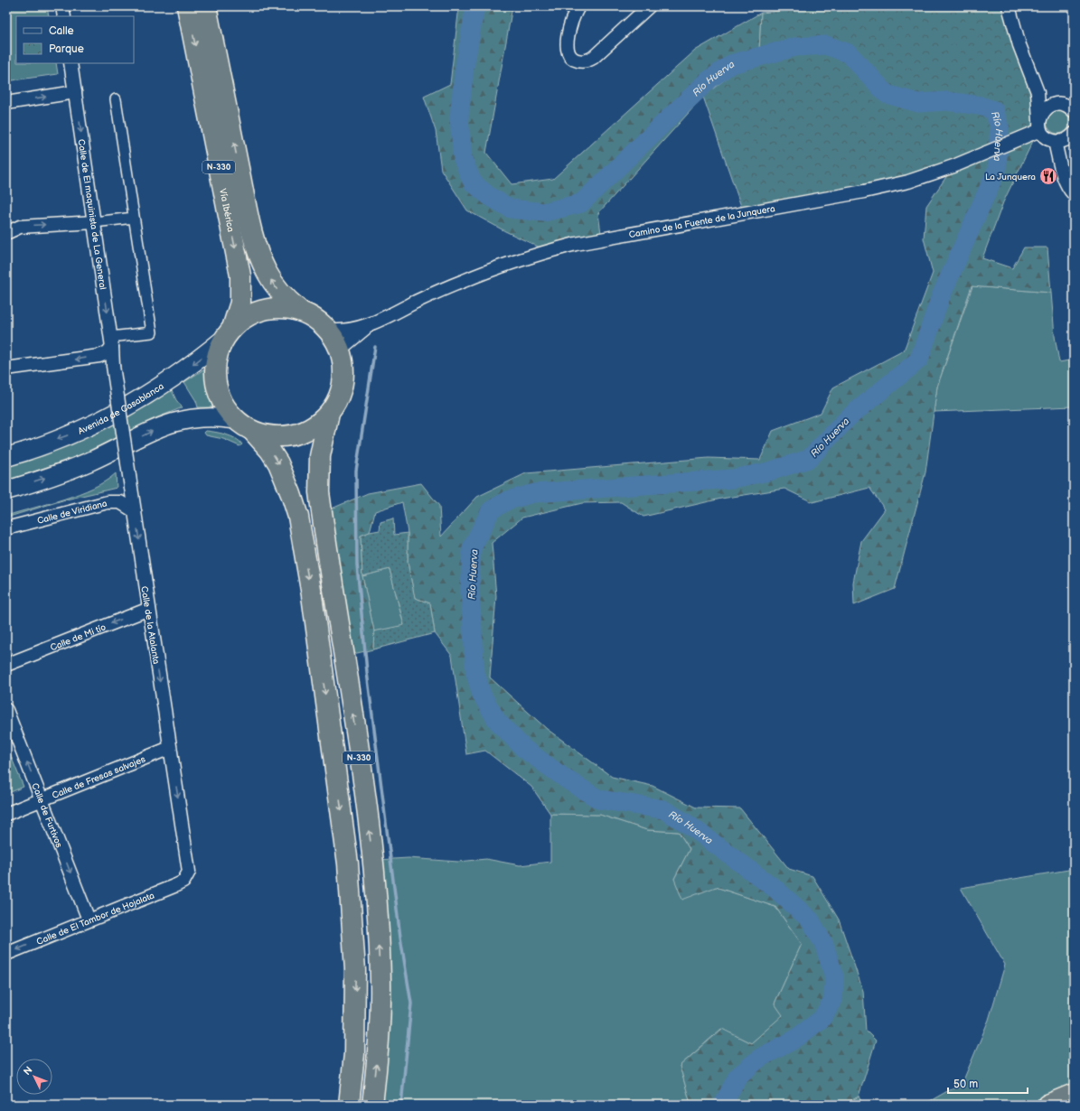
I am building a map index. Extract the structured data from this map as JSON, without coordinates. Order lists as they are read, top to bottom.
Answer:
{
  "streets": {
    "highway": ["N-330", "Vía Ibérica"],
    "main road": ["Avenida de Casablanca"],
    "street": [
      "Calle de El maquinista de La General",
      "Camino de la Fuente de la Junquera",
      "Calle de Viridiana",
      "Calle de la Atalanta",
      "Calle de Mi tío",
      "Calle de Fresas salvajes",
      "Calle de Furtivos",
      "Calle de El Tambor de Hojalata"
    ]
  },
  "crossings": [
    ["N-330", "Vía Ibérica"],
    ["N-330", "Camino de la Fuente de la Junquera"],
    ["N-330", "Avenida de Casablanca"],
    ["Vía Ibérica", "Camino de la Fuente de la Junquera"],
    ["Vía Ibérica", "Avenida de Casablanca"],
    ["Calle de El maquinista de La General", "Calle de la Atalanta"],
    ["Camino de la Fuente de la Junquera", "Avenida de Casablanca"],
    ["Calle de Viridiana", "Calle de la Atalanta"],
    ["Calle de la Atalanta", "Calle de Mi tío"],
    ["Calle de la Atalanta", "Calle de Fresas salvajes"],
    ["Calle de la Atalanta", "Calle de El Tambor de Hojalata"],
    ["Calle de Fresas salvajes", "Calle de Furtivos"],
    ["Calle de Furtivos", "Calle de El Tambor de Hojalata"]
  ],
  "one_way": ["Calle de la Atalanta", "Calle de Mi tío", "Calle de El Tambor de Hojalata"],
  "water": ["Río Huerva"],
  "places": {
    "restaurant": ["La Junquera"]
  },
  "legend": ["Calle", "Parque"],
  "scale_bar": "50 m",
  "north": "top left"
}
